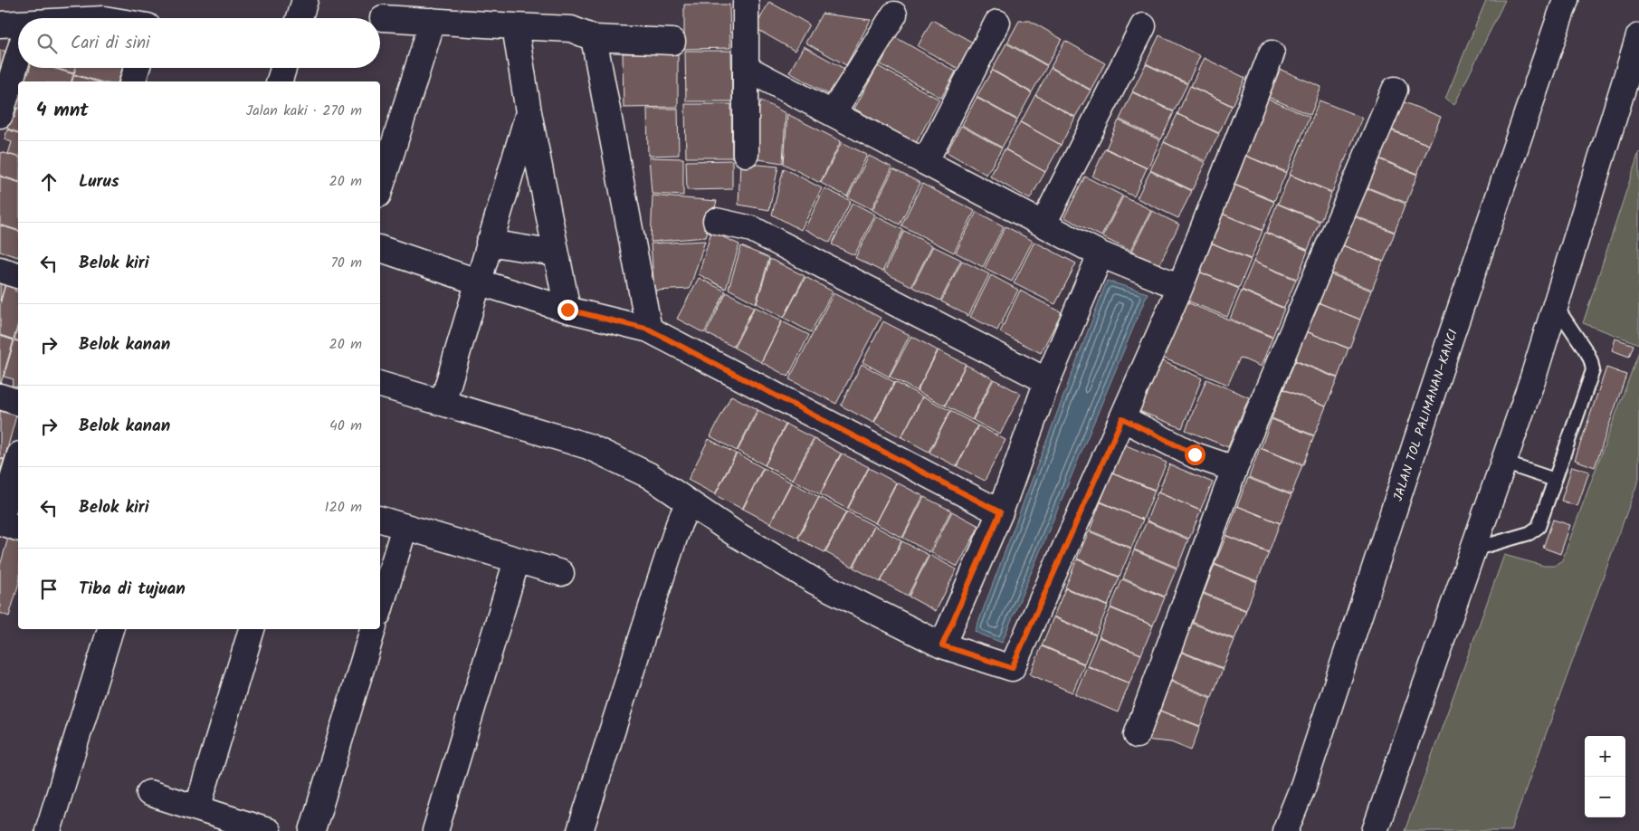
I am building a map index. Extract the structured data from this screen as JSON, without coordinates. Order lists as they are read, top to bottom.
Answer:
{
  "streets": {
    "main road": ["JALAN TOL PALIMANAN–KANCI"]
  },
  "page": {
    "search": "Cari di sini",
    "heading": ["4 mnt", "Jalan kaki · 270 m"],
    "list": [
      ["Lurus", "20 m"],
      ["Belok kiri", "70 m"],
      ["Belok kanan", "20 m"],
      ["Belok kanan", "40 m"],
      ["Belok kiri", "120 m"],
      "Tiba di tujuan"
    ],
    "map_buttons": ["+", "−"]
  }
}
